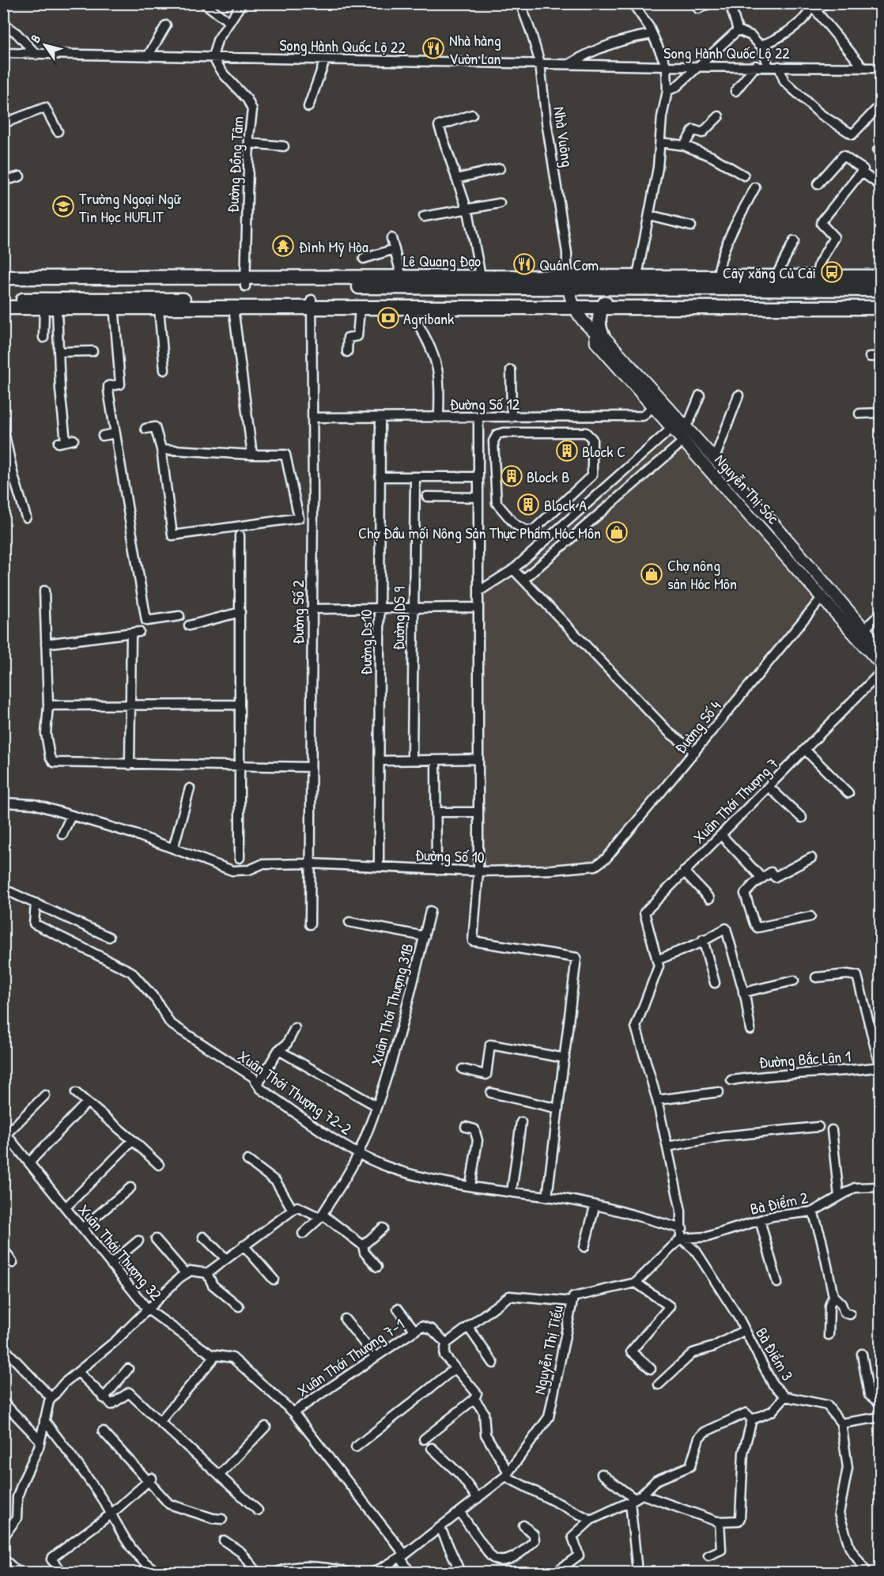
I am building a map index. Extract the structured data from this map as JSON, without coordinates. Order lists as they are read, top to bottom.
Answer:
{
  "streets": {
    "highway": ["Lê Quang Đạo"],
    "main road": ["Nguyễn Thị Sóc"],
    "street": [
      "Song Hành Quốc Lộ 22",
      "Nhà Vuông",
      "Đường Đồng Tâm",
      "Đường Số 12",
      "Đường Số 2",
      "Đường DS 9",
      "Đường Ds10",
      "Đường Số 4",
      "Xuân Thới Thượng 7",
      "Đường Số 10",
      "Xuân Thới Thượng 31B",
      "Đường Bắc Lân 1",
      "Xuân Thới Thượng 72-2",
      "Bà Điểm 2",
      "Xuân Thới Thượng 32",
      "Nguyễn Thị Tiểu",
      "Bà Điểm 3",
      "Xuân Thới Thượng 7-1"
    ]
  },
  "crossings": [
    ["Song Hành Quốc Lộ 22", "Nhà Vuông"],
    ["Song Hành Quốc Lộ 22", "Đường Đồng Tâm"],
    ["Nhà Vuông", "Lê Quang Đạo"],
    ["Nhà Vuông", "Nguyễn Thị Sóc"],
    ["Đường Đồng Tâm", "Lê Quang Đạo"],
    ["Lê Quang Đạo", "Nguyễn Thị Sóc"],
    ["Lê Quang Đạo", "Đường Số 2"],
    ["Đường Số 12", "Nguyễn Thị Sóc"],
    ["Đường Số 12", "Đường Số 2"],
    ["Đường Số 12", "Đường Ds10"],
    ["Nguyễn Thị Sóc", "Đường Số 4"],
    ["Đường Số 2", "Đường Số 10"],
    ["Đường Ds10", "Đường Số 10"],
    ["Đường Số 4", "Đường Số 10"],
    ["Xuân Thới Thượng 31B", "Xuân Thới Thượng 72-2"],
    ["Bà Điểm 2", "Bà Điểm 3"],
    ["Xuân Thới Thượng 32", "Nguyễn Thị Tiểu"],
    ["Xuân Thới Thượng 32", "Xuân Thới Thượng 7-1"]
  ],
  "places": {
    "restaurant": ["Nhà hàng Vườn Lan", "Quán Cơm"],
    "school or university": ["Trường Ngoại Ngữ Tin Học HUFLIT"],
    "temple": ["Đình Mỹ Hòa"],
    "bus stop": ["Cây xăng Củ Cải"],
    "bank": ["Agribank"],
    "building": ["Block C", "Block B", "Block A"],
    "shop": ["Chợ Đầu mối Nông Sản Thực Phẩm Hóc Môn", "Chợ nông sản Hóc Môn"]
  },
  "north": "top left"
}
